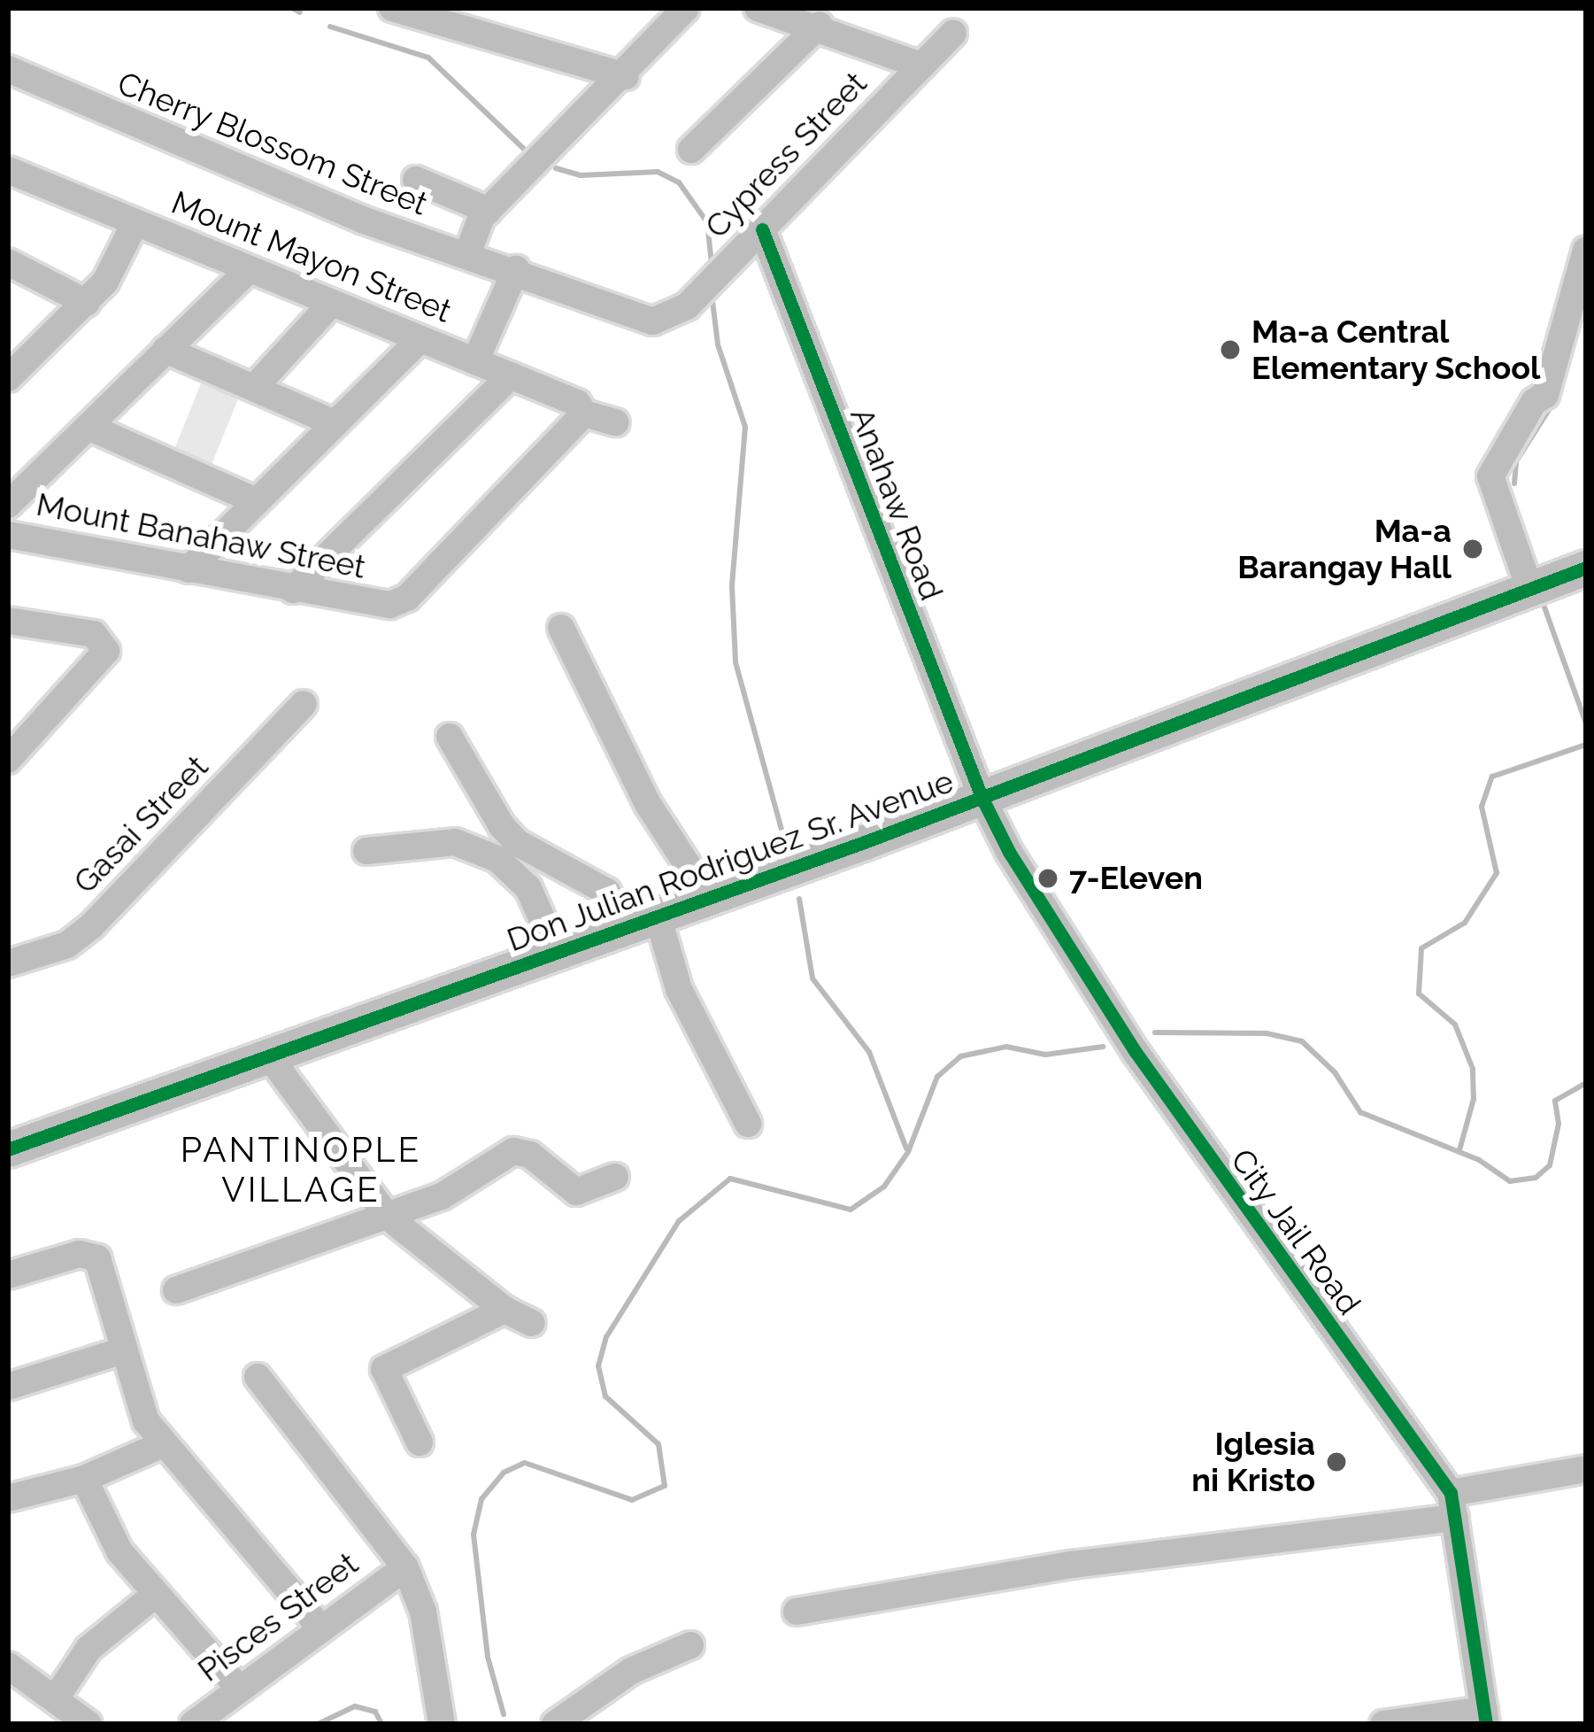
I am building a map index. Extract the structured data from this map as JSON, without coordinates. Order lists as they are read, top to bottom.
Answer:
{
  "streets": {
    "main road": ["Don Julian Rodriguez Sr. Avenue"],
    "street": [
      "Cherry Blossom Street",
      "Cypress Street",
      "Mount Mayon Street",
      "Anahaw Road",
      "Mount Banahaw Street",
      "Gasai Street",
      "City Jail Road",
      "Pisces Street"
    ]
  },
  "crossings": [
    ["Cherry Blossom Street", "Cypress Street"],
    ["Cypress Street", "Anahaw Road"],
    ["Mount Mayon Street", "Mount Banahaw Street"],
    ["Anahaw Road", "Don Julian Rodriguez Sr. Avenue"],
    ["Anahaw Road", "City Jail Road"],
    ["Don Julian Rodriguez Sr. Avenue", "City Jail Road"]
  ],
  "districts": ["PANTINOPLE VILLAGE"],
  "places": [
    "Ma-a Central Elementary School",
    "Ma-a Barangay Hall",
    "7-Eleven",
    "Iglesia ni Kristo"
  ]
}
